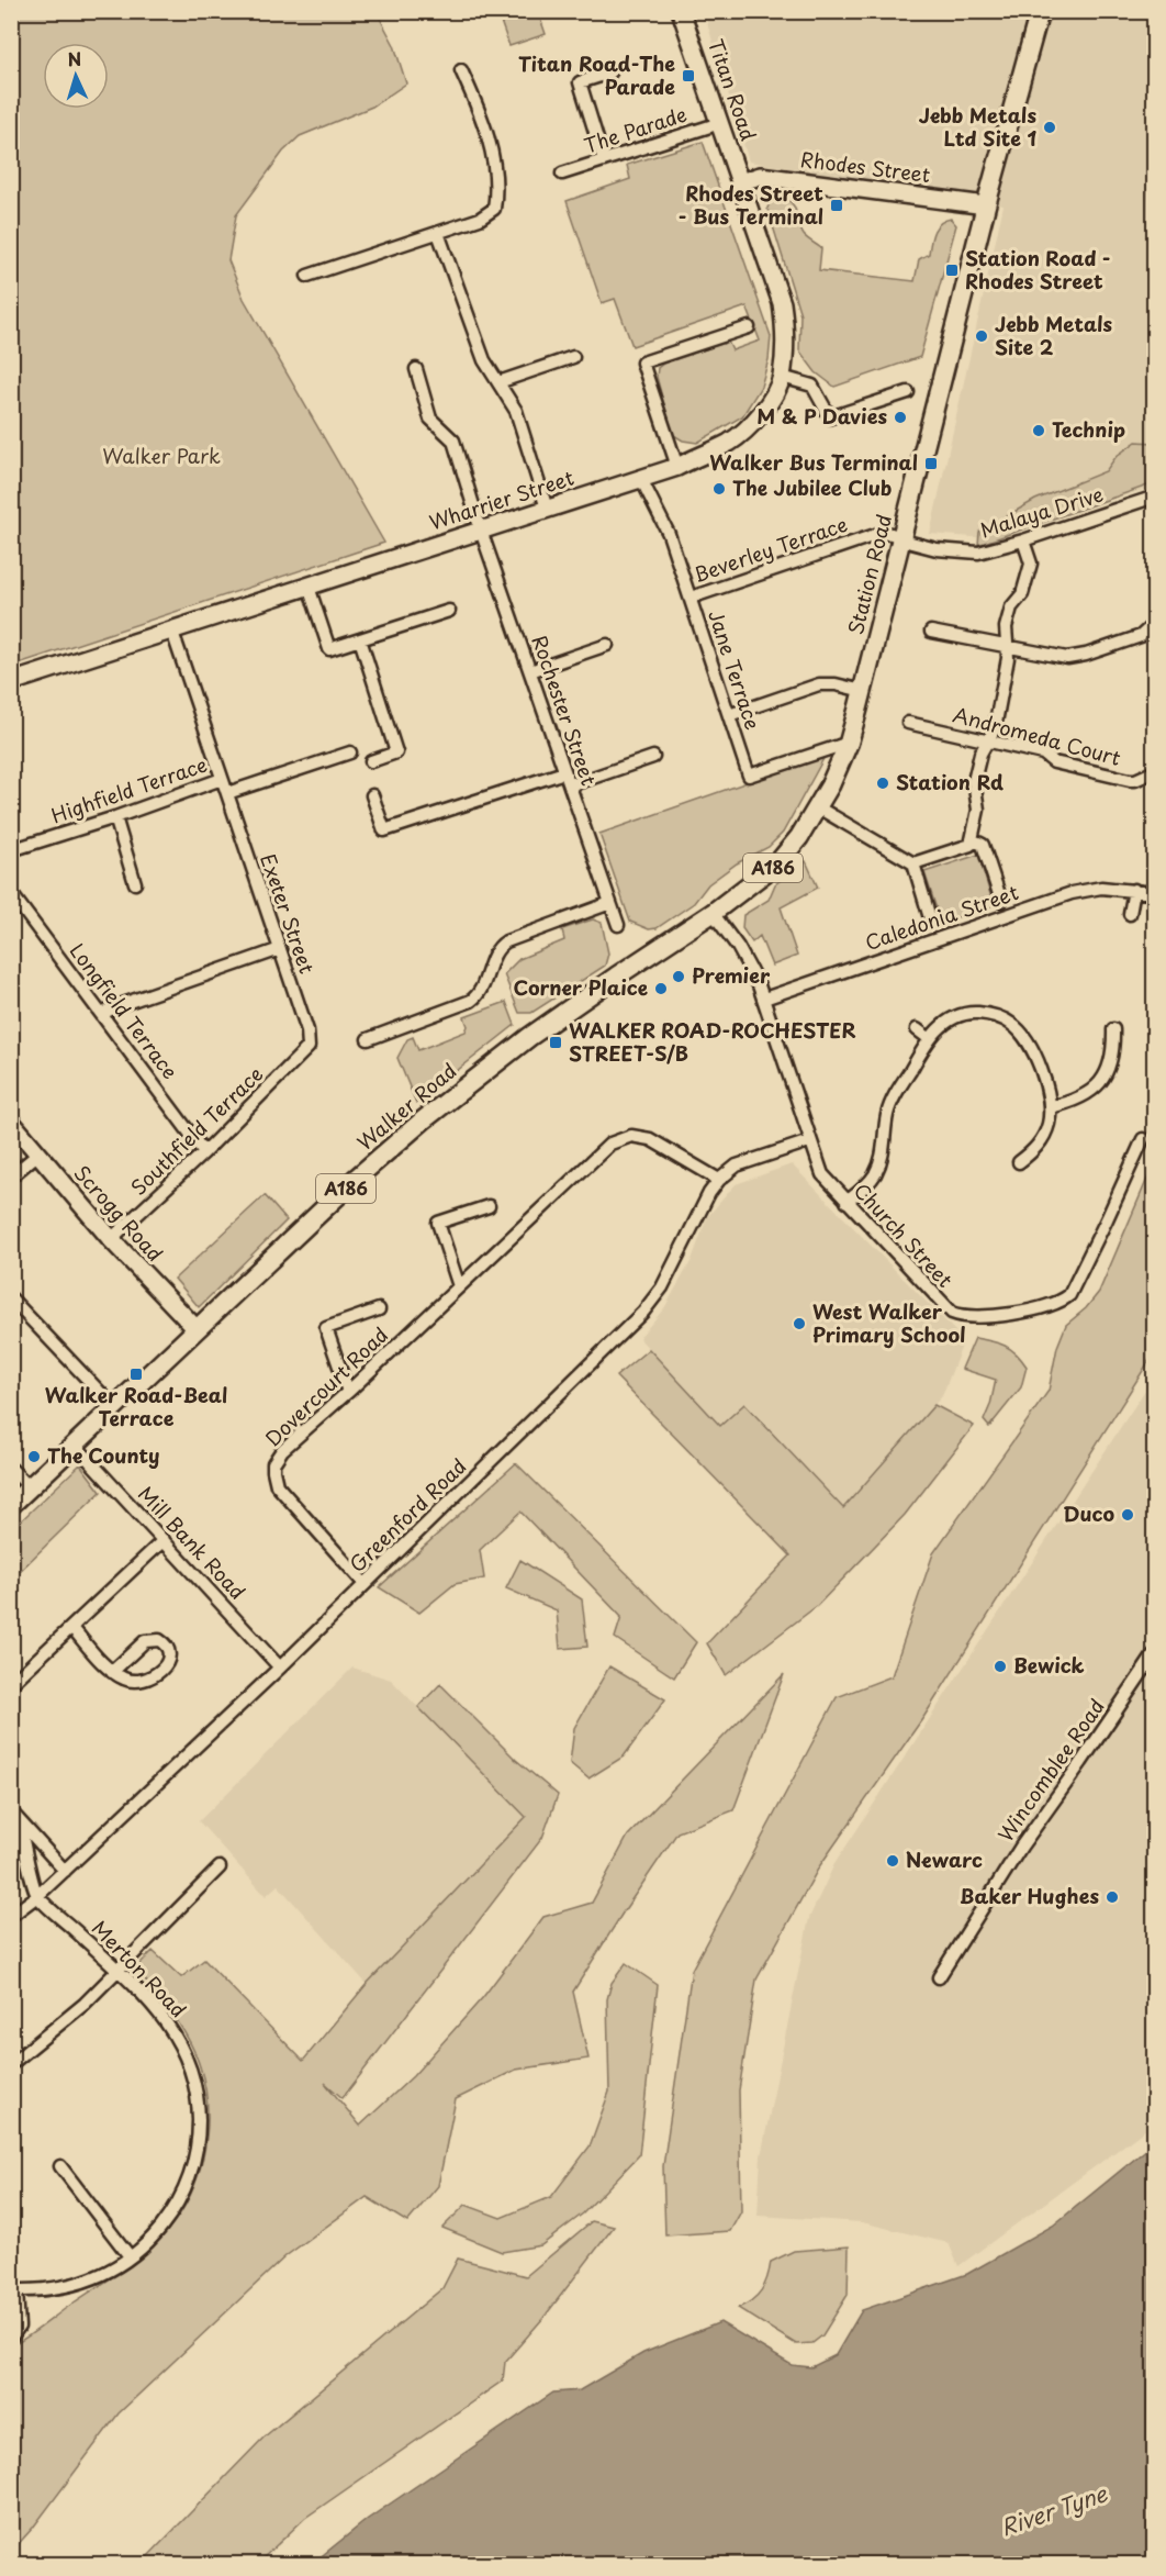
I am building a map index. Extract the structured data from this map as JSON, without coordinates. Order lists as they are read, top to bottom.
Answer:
{
  "streets": {
    "main road": ["Station Road", "A186", "Walker Road"],
    "street": [
      "Titan Road",
      "The Parade",
      "Rhodes Street",
      "Wharrier Street",
      "Malaya Drive",
      "Beverley Terrace",
      "Jane Terrace",
      "Rochester Street",
      "Andromeda Court",
      "Highfield Terrace",
      "Exeter Street",
      "Caledonia Street",
      "Longfield Terrace",
      "Southfield Terrace",
      "Scrogg Road",
      "Church Street",
      "Dovercourt Road",
      "Greenford Road",
      "Mill Bank Road",
      "Wincomblee Road",
      "Merton Road"
    ]
  },
  "crossings": [
    ["Titan Road", "The Parade"],
    ["Titan Road", "Rhodes Street"],
    ["Titan Road", "Wharrier Street"],
    ["Rhodes Street", "Wharrier Street"],
    ["Rhodes Street", "Station Road"],
    ["Wharrier Street", "Jane Terrace"],
    ["Wharrier Street", "Rochester Street"],
    ["Wharrier Street", "Exeter Street"],
    ["Malaya Drive", "Beverley Terrace"],
    ["Malaya Drive", "Station Road"],
    ["Beverley Terrace", "Station Road"],
    ["Beverley Terrace", "Jane Terrace"],
    ["Station Road", "Jane Terrace"],
    ["Station Road", "Walker Road"],
    ["Station Road", "Church Street"],
    ["Highfield Terrace", "Exeter Street"],
    ["Exeter Street", "Southfield Terrace"],
    ["Caledonia Street", "Church Street"],
    ["Longfield Terrace", "Southfield Terrace"],
    ["Walker Road", "Scrogg Road"],
    ["Walker Road", "Church Street"],
    ["Walker Road", "Mill Bank Road"],
    ["Southfield Terrace", "Scrogg Road"],
    ["Church Street", "Greenford Road"],
    ["Dovercourt Road", "Greenford Road"],
    ["Greenford Road", "Mill Bank Road"],
    ["Greenford Road", "Merton Road"]
  ],
  "water": ["River Tyne"],
  "parks": ["Walker Park"],
  "places": {
    "transit": [
      "Titan Road-The Parade",
      "Rhodes Street - Bus Terminal",
      "Station Road - Rhodes Street",
      "Walker Bus Terminal",
      "WALKER ROAD-ROCHESTER STREET-S/B",
      "Walker Road-Beal Terrace"
    ],
    "other": [
      "Jebb Metals Ltd Site 1",
      "Jebb Metals Site 2",
      "M & P Davies",
      "Technip",
      "The Jubilee Club",
      "Station Rd",
      "Premier",
      "Corner Plaice",
      "West Walker Primary School",
      "The County",
      "Duco",
      "Bewick",
      "Newarc",
      "Baker Hughes"
    ]
  },
  "north": "top"
}
